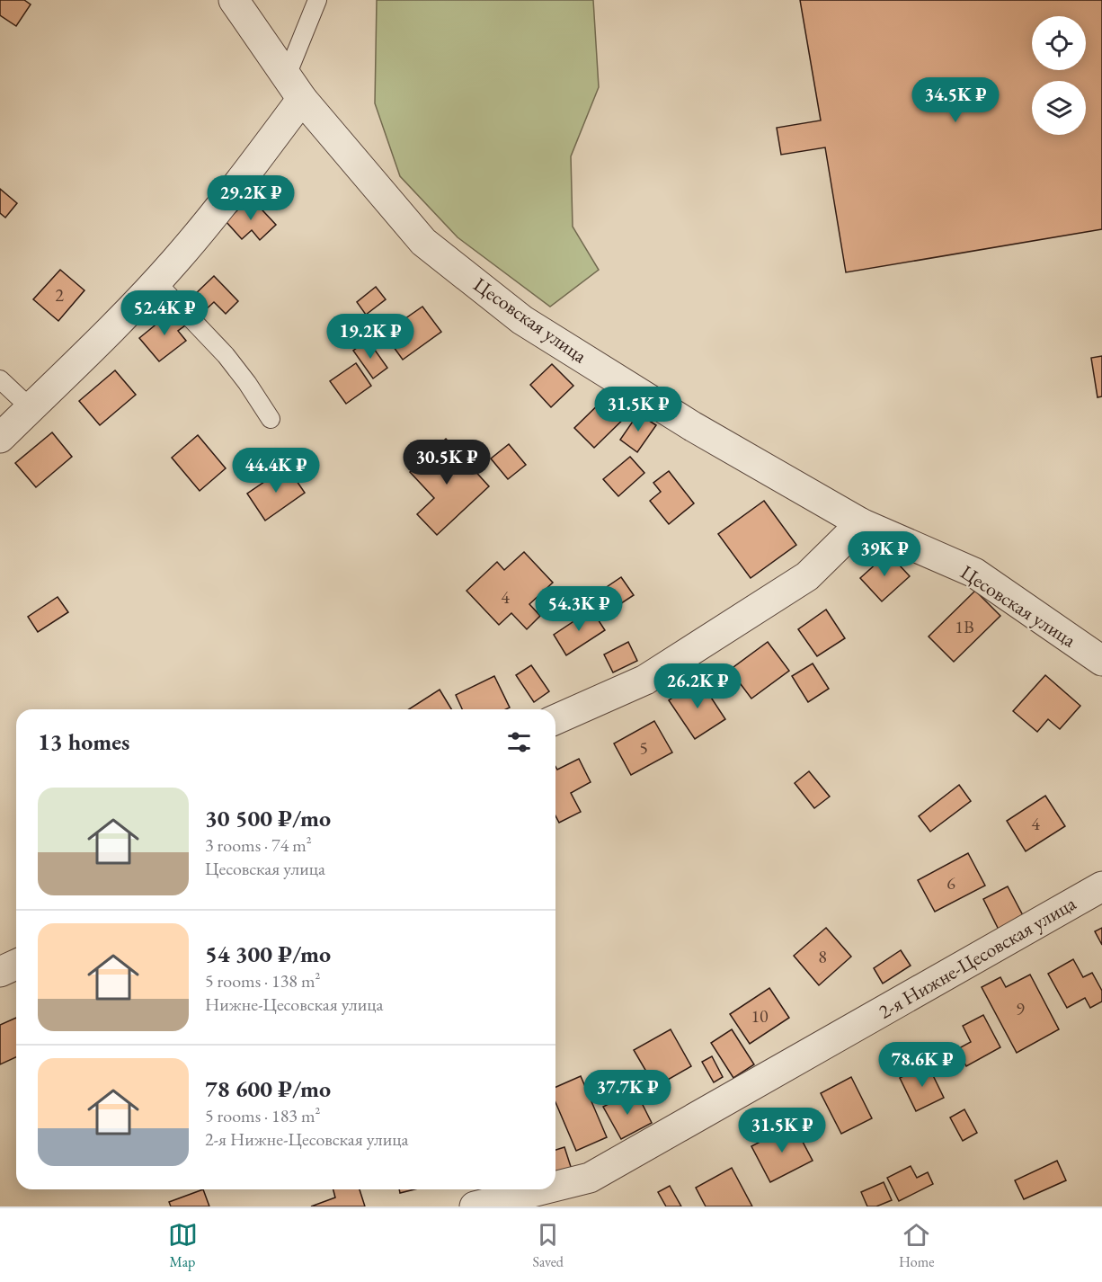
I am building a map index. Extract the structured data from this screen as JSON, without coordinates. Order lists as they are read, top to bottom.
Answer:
{
  "streets": {
    "street": ["Цесовская улица", "2-я Нижне-Цесовская улица"]
  },
  "house_numbers": [
    "2",
    "4",
    "1В",
    "5",
    "4",
    "6",
    "8",
    "9",
    "10"
  ],
  "page": {
    "price": [
      "34.5K ₽",
      "29.2K ₽",
      "52.4K ₽",
      "19.2K ₽",
      "31.5K ₽",
      "30.5K ₽",
      "44.4K ₽",
      "39K ₽",
      "54.3K ₽",
      "26.2K ₽",
      "78.6K ₽",
      "37.7K ₽",
      "31.5K ₽"
    ],
    "heading": "13 homes",
    "list": [
      {
        "name": "30 500 ₽/mo",
        "note": "3 rooms · 74 m² · Цесовская улица"
      },
      {
        "name": "54 300 ₽/mo",
        "note": "5 rooms · 138 m² · Нижне-Цесовская улица"
      },
      {
        "name": "78 600 ₽/mo",
        "note": "5 rooms · 183 m² · 2-я Нижне-Цесовская улица"
      }
    ],
    "tabs": ["Map", "Saved", "Home"]
  }
}
